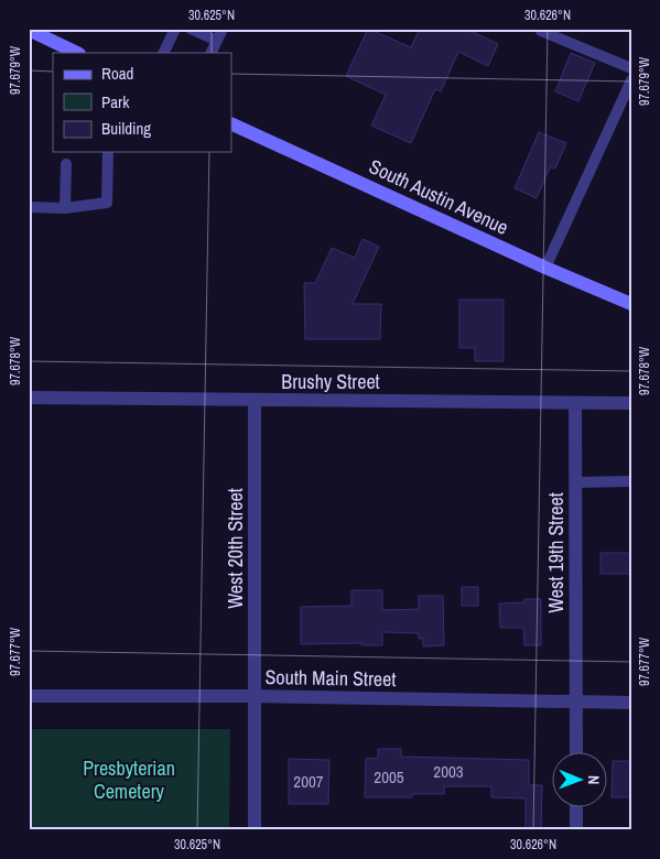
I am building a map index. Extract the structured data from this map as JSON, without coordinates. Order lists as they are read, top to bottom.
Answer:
{
  "streets": {
    "main road": ["South Austin Avenue"],
    "street": [
      "Brushy Street",
      "West 20th Street",
      "West 19th Street",
      "South Main Street"
    ]
  },
  "crossings": [
    ["Brushy Street", "West 20th Street"],
    ["Brushy Street", "West 19th Street"],
    ["West 20th Street", "South Main Street"],
    ["West 19th Street", "South Main Street"]
  ],
  "parks": ["Presbyterian Cemetery"],
  "house_numbers": ["2003", "2005", "2007"],
  "legend": ["Road", "Park", "Building"],
  "north": "right",
  "coordinates": [
    "30.625°N",
    "30.626°N",
    "97.679°W",
    "97.678°W",
    "97.677°W"
  ]
}
